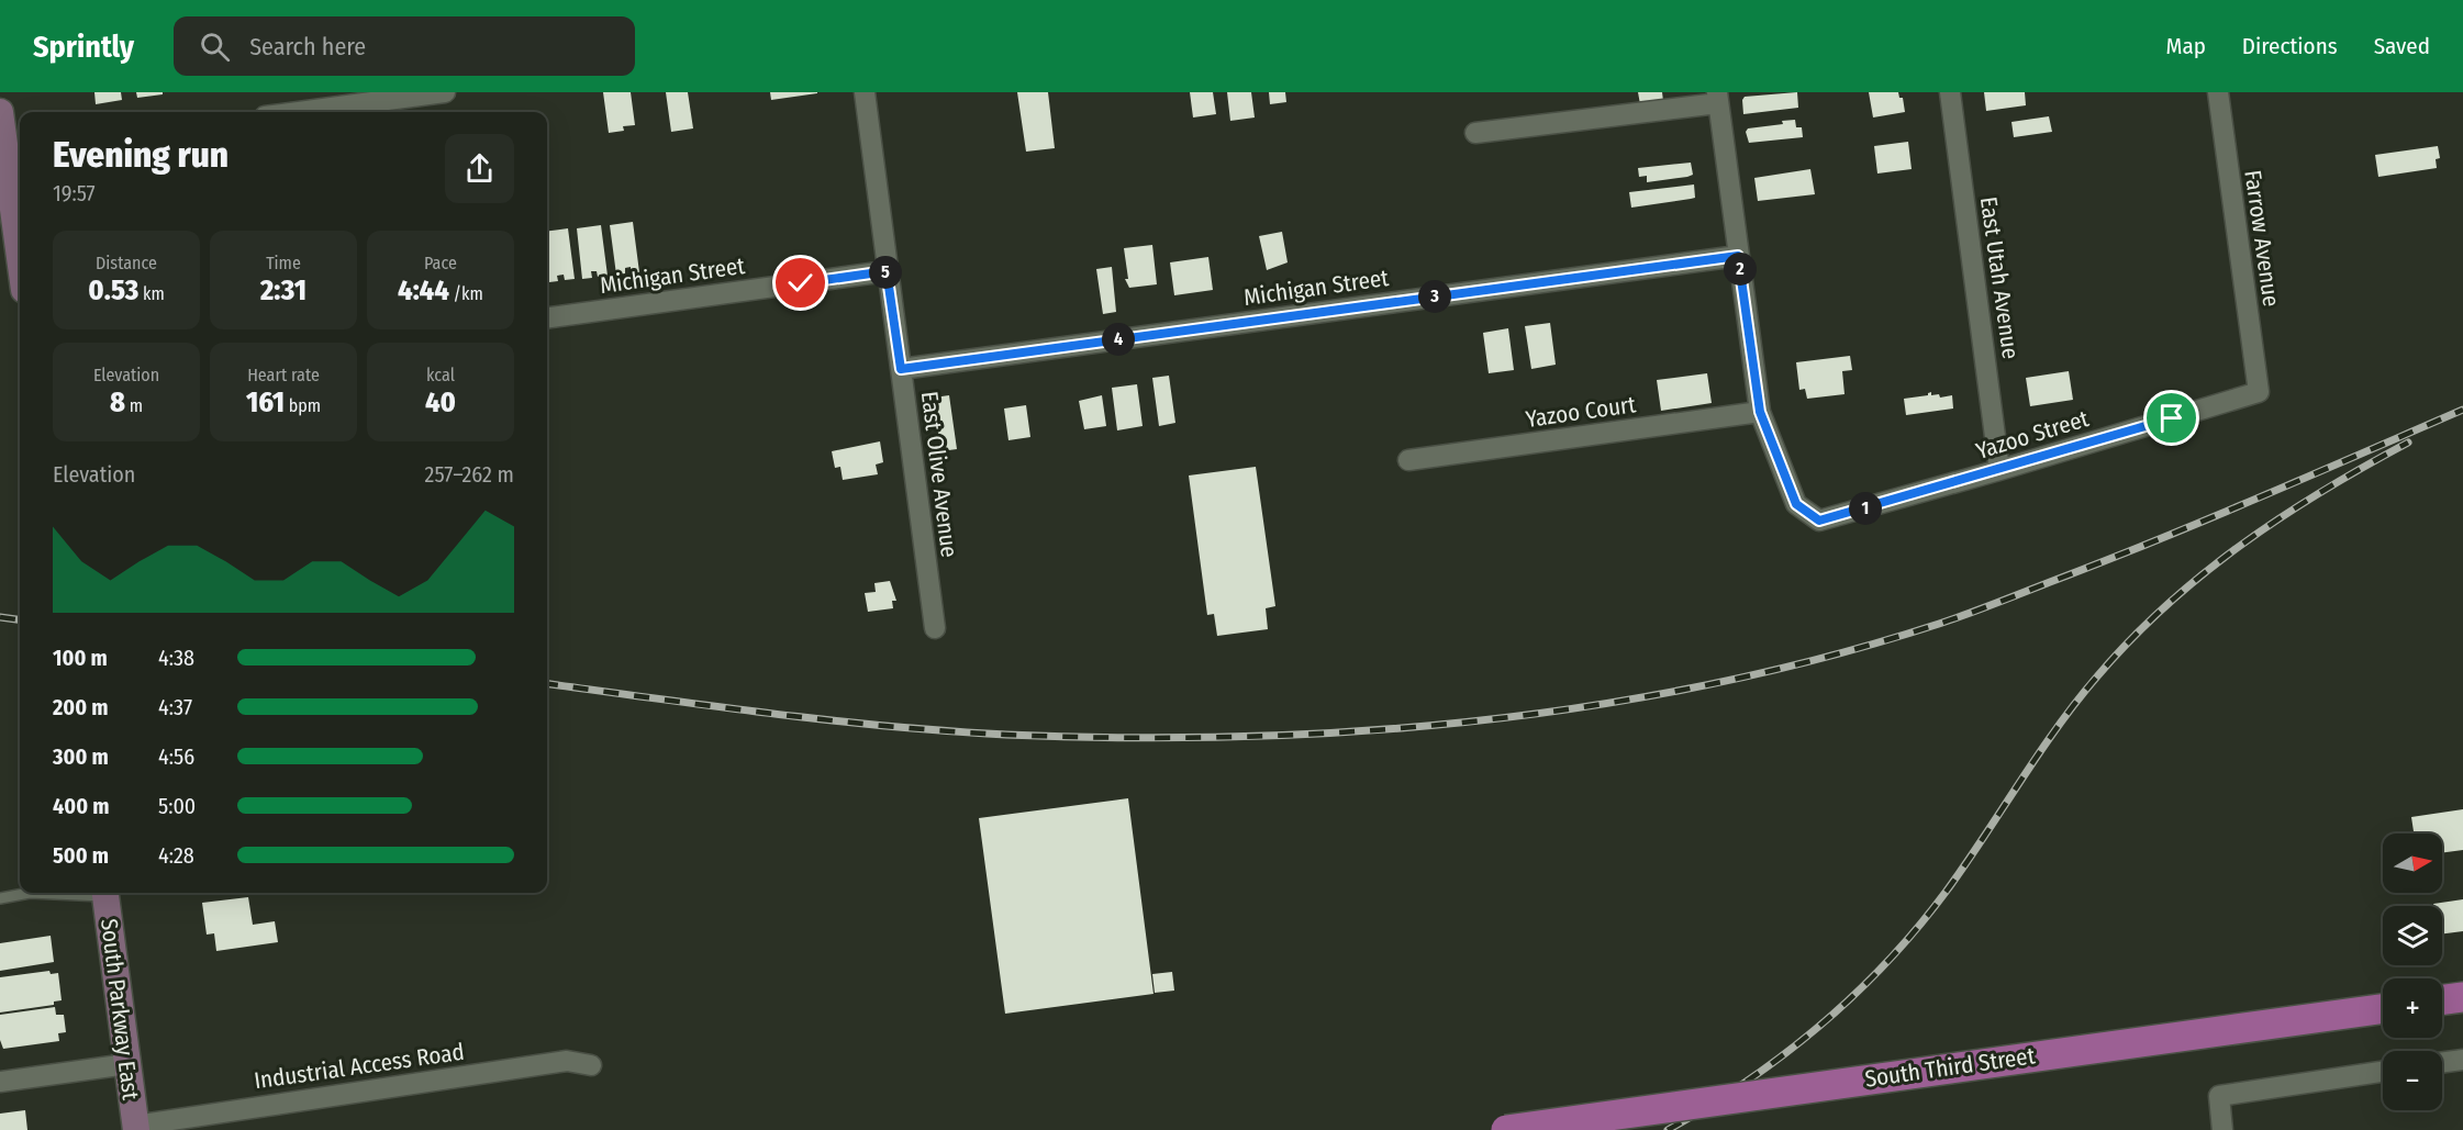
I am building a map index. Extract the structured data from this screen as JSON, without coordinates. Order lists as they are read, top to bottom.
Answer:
{
  "streets": {
    "main road": ["South Parkway East", "South Third Street"],
    "street": [
      "Farrow Avenue",
      "Michigan Street",
      "East Utah Avenue",
      "Yazoo Court",
      "Yazoo Street",
      "East Olive Avenue",
      "Industrial Access Road"
    ]
  },
  "crossings": [
    ["Farrow Avenue", "Yazoo Street"],
    ["Michigan Street", "East Olive Avenue"],
    ["East Utah Avenue", "Yazoo Street"],
    ["Yazoo Court", "Yazoo Street"],
    ["South Parkway East", "Industrial Access Road"]
  ],
  "north": "right",
  "page": {
    "header": "Sprintly",
    "search": "Search here",
    "nav": ["Map", "Directions", "Saved"],
    "heading": ["Evening run", "19:57"],
    "stats": [
      ["Distance", "0.53 km"],
      ["Time", "2:31"],
      ["Pace", "4:44 /km"],
      ["Elevation", "8 m"],
      ["Heart rate", "161 bpm"],
      ["kcal", "40"]
    ],
    "pins": [
      "2",
      "5",
      "3",
      "4",
      "1"
    ],
    "chart": ["Elevation", "257–262 m"],
    "list": [
      {
        "name": "100 m",
        "note": "4:38"
      },
      {
        "name": "200 m",
        "note": "4:37"
      },
      {
        "name": "300 m",
        "note": "4:56"
      },
      {
        "name": "400 m",
        "note": "5:00"
      },
      {
        "name": "500 m",
        "note": "4:28"
      }
    ],
    "map_buttons": ["+", "−"]
  }
}
